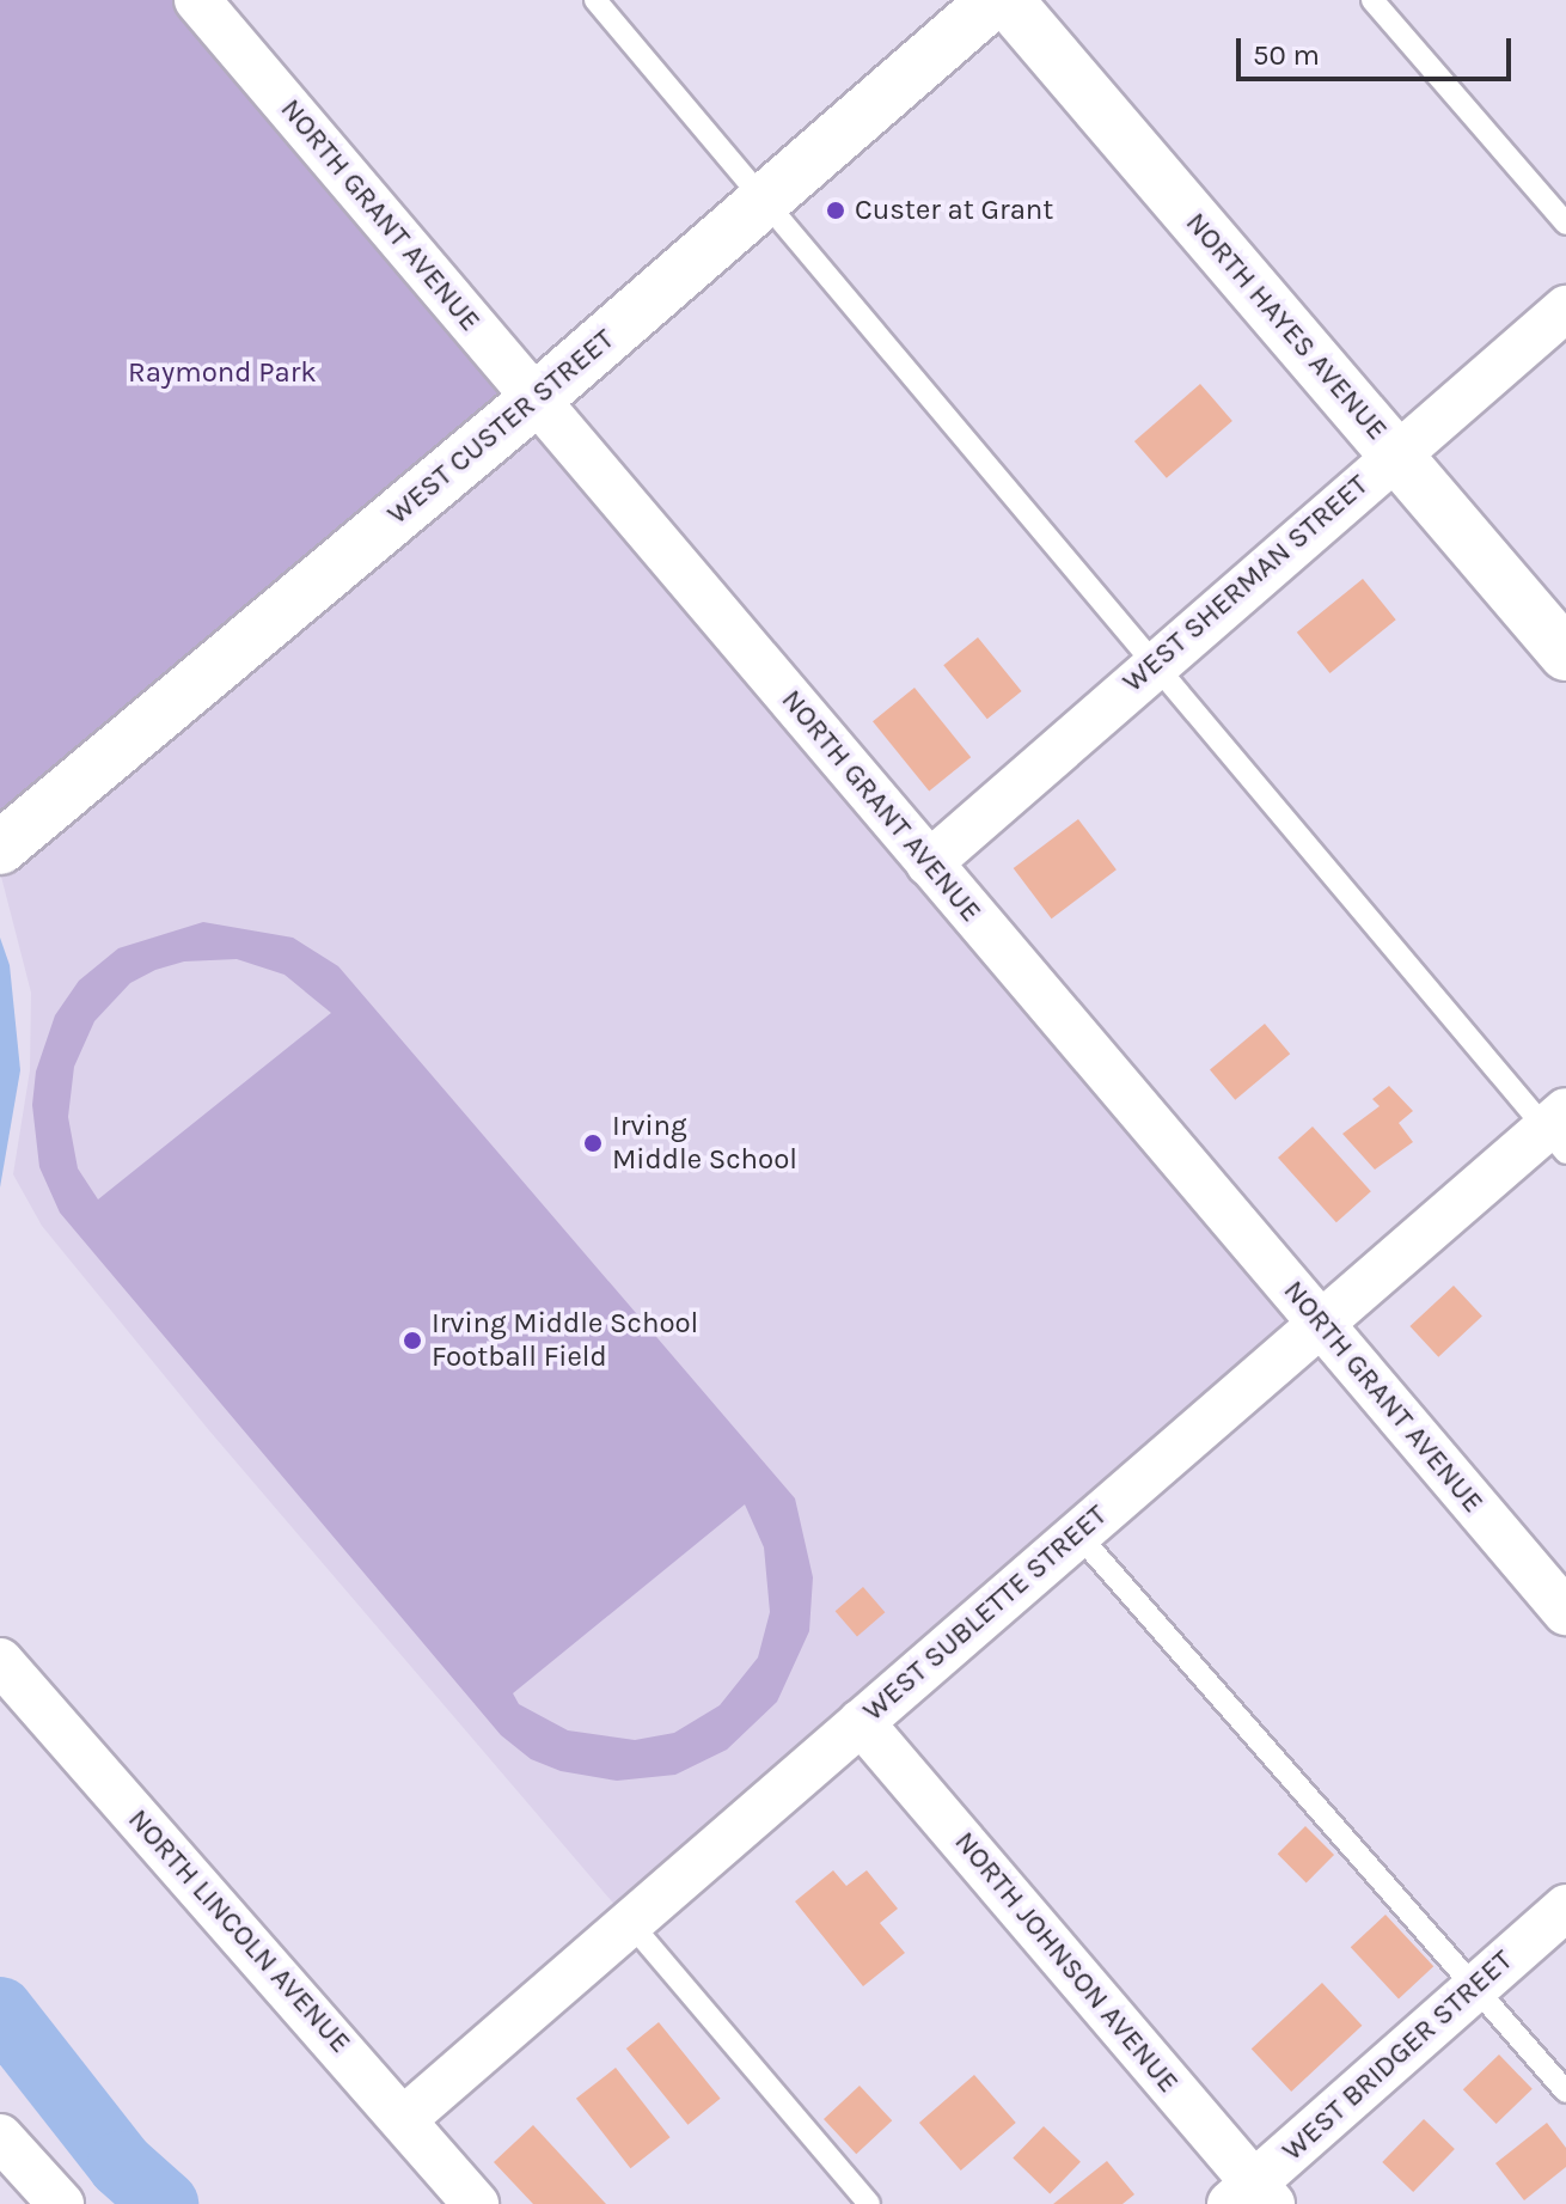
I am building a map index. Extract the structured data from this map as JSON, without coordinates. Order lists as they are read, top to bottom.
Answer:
{
  "streets": {
    "street": [
      "NORTH GRANT AVENUE",
      "NORTH HAYES AVENUE",
      "WEST CUSTER STREET",
      "WEST SHERMAN STREET",
      "WEST SUBLETTE STREET",
      "NORTH LINCOLN AVENUE",
      "NORTH JOHNSON AVENUE",
      "WEST BRIDGER STREET"
    ]
  },
  "crossings": [
    ["NORTH GRANT AVENUE", "WEST CUSTER STREET"],
    ["NORTH GRANT AVENUE", "WEST SHERMAN STREET"],
    ["NORTH GRANT AVENUE", "WEST SUBLETTE STREET"],
    ["NORTH HAYES AVENUE", "WEST SHERMAN STREET"],
    ["WEST SUBLETTE STREET", "NORTH LINCOLN AVENUE"],
    ["WEST SUBLETTE STREET", "NORTH JOHNSON AVENUE"],
    ["NORTH JOHNSON AVENUE", "WEST BRIDGER STREET"]
  ],
  "parks": ["Raymond Park"],
  "places": ["Custer at Grant", "Irving Middle School", "Irving Middle School Football Field"],
  "scale_bar": "50 m"
}
